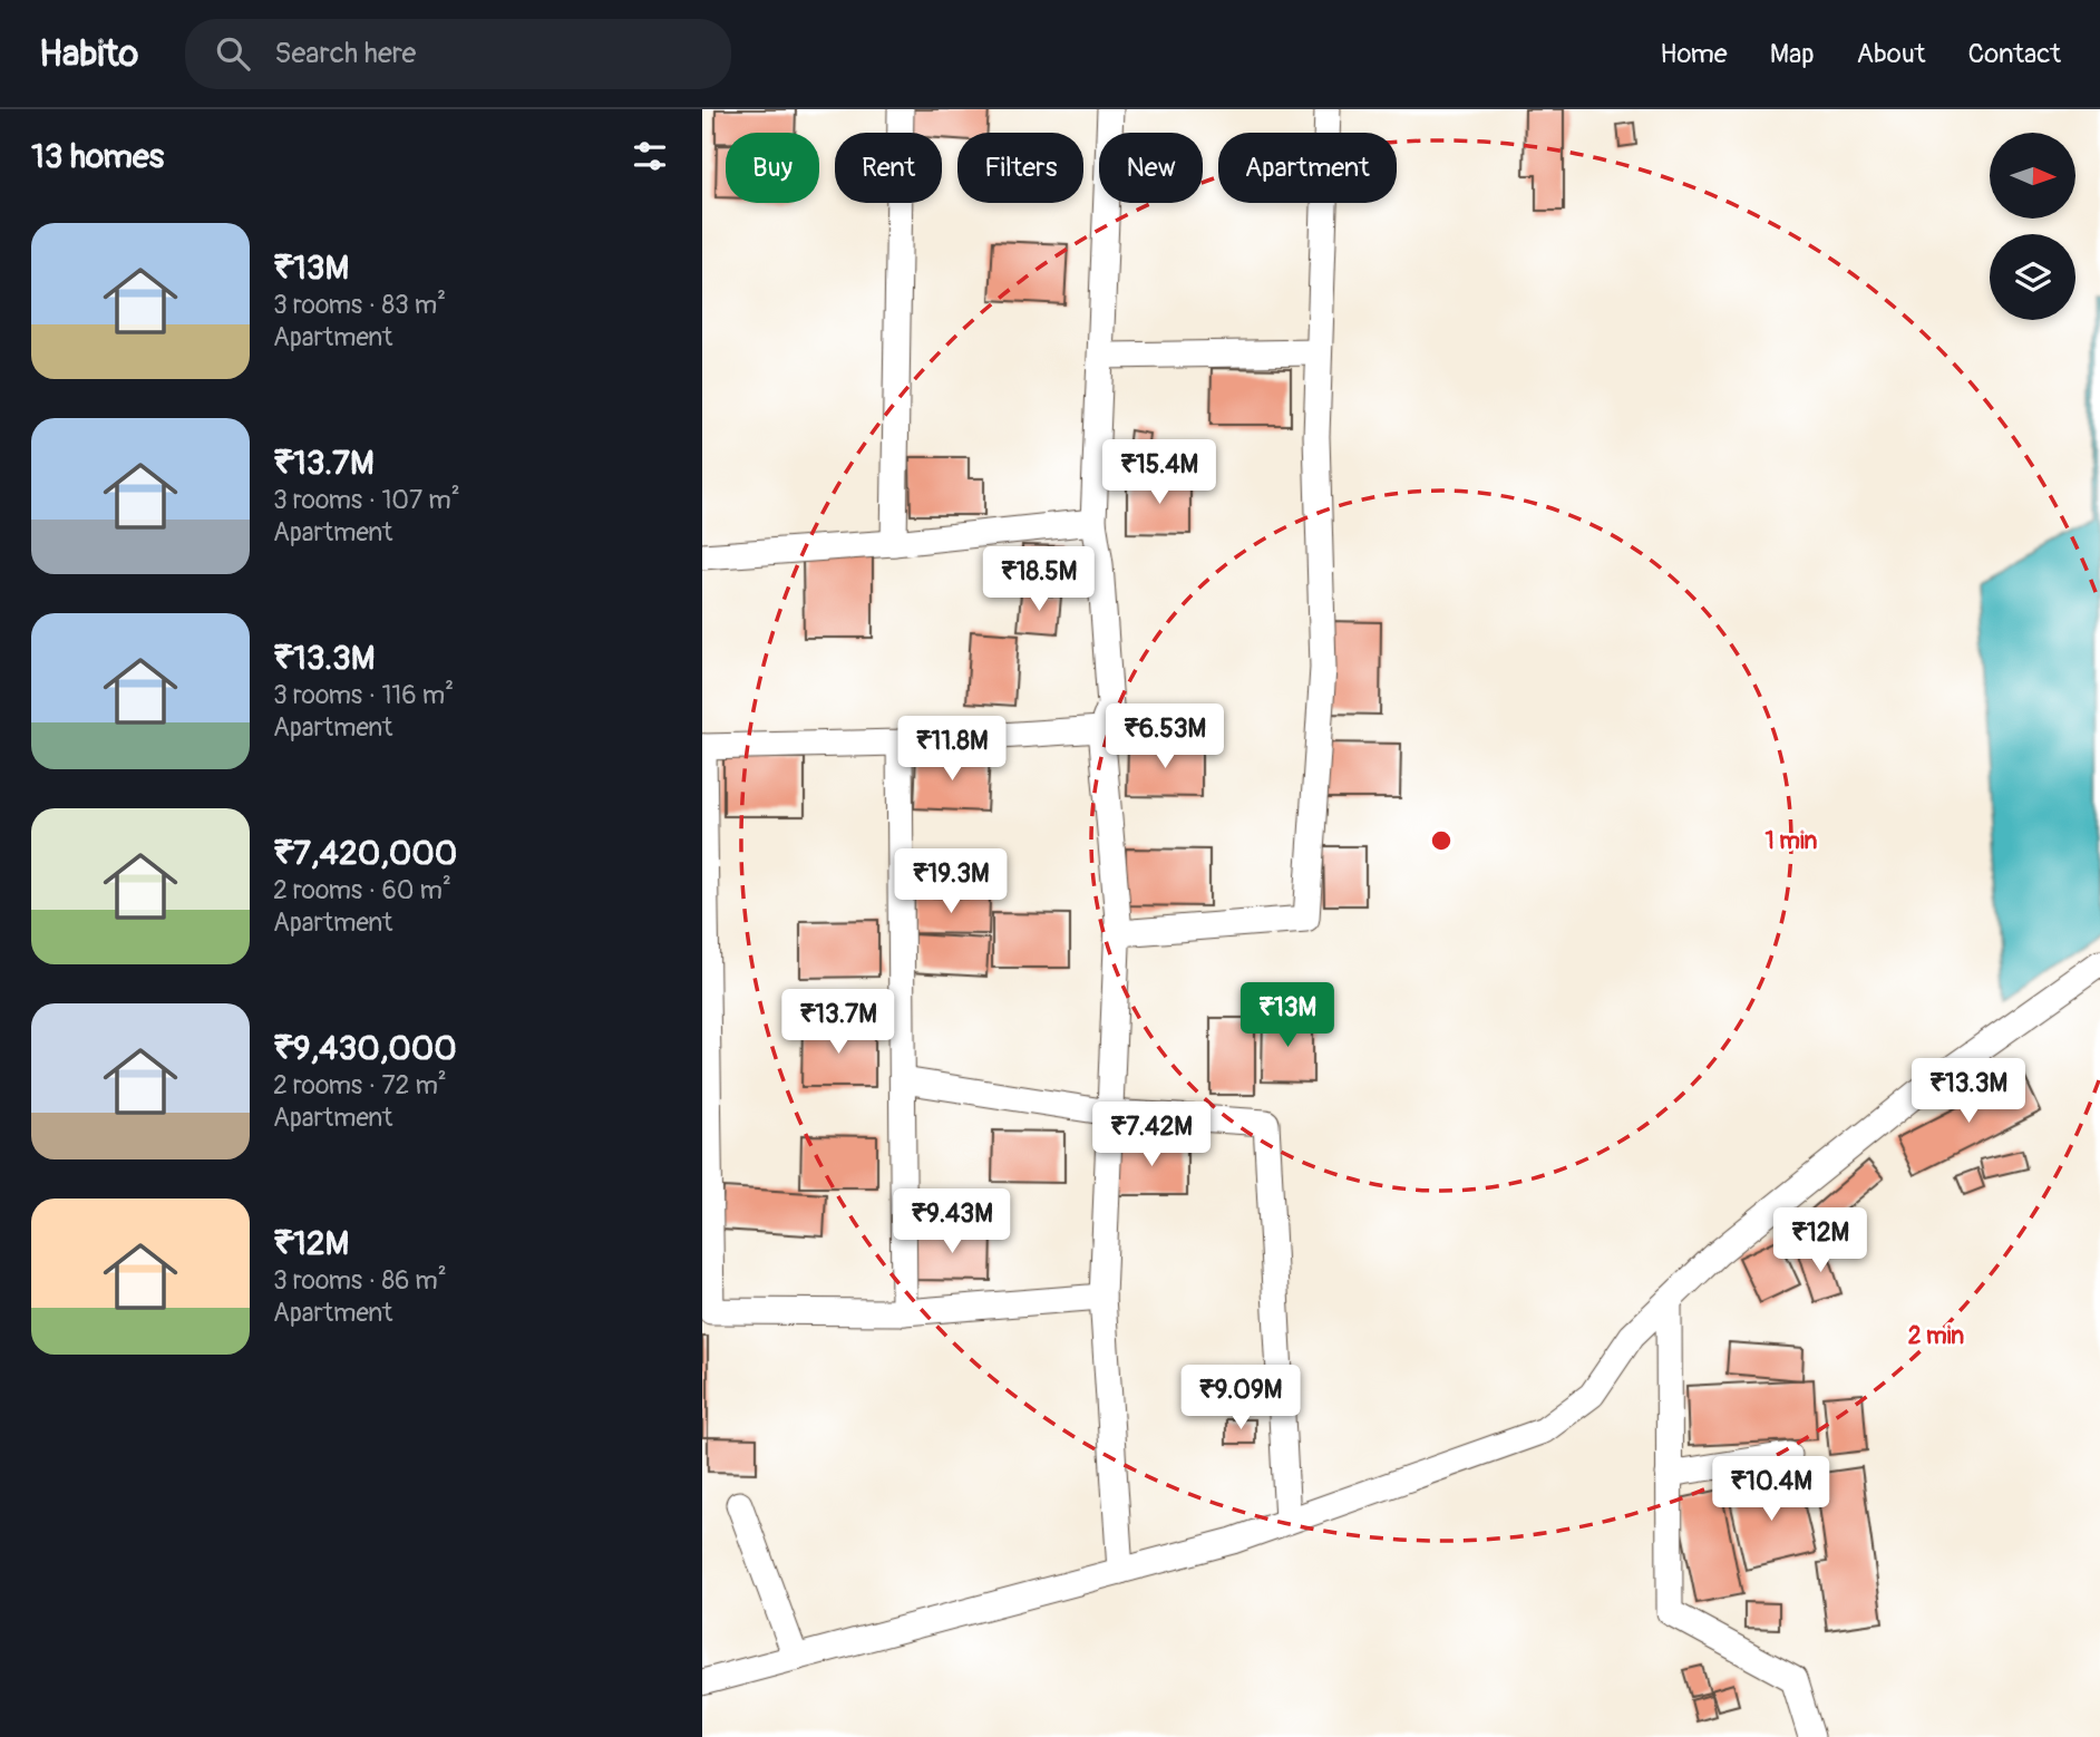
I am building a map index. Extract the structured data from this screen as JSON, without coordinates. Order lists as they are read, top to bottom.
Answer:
{
  "north": "right",
  "page": {
    "header": "Habito",
    "search": "Search here",
    "nav": [
      "Home",
      "Map",
      "About",
      "Contact"
    ],
    "heading": "13 homes",
    "chip": [
      "Buy",
      "Rent",
      "Filters",
      "New",
      "Apartment"
    ],
    "list": [
      {
        "name": "₹13M",
        "note": "3 rooms · 83 m² · Apartment"
      },
      {
        "name": "₹13.7M",
        "note": "3 rooms · 107 m² · Apartment"
      },
      {
        "name": "₹13.3M",
        "note": "3 rooms · 116 m² · Apartment"
      },
      {
        "name": "₹7,420,000",
        "note": "2 rooms · 60 m² · Apartment"
      },
      {
        "name": "₹9,430,000",
        "note": "2 rooms · 72 m² · Apartment"
      },
      {
        "name": "₹12M",
        "note": "3 rooms · 86 m² · Apartment"
      }
    ],
    "price": [
      "₹15.4M",
      "₹18.5M",
      "₹6.53M",
      "₹11.8M",
      "₹19.3M",
      "₹13M",
      "₹13.7M",
      "₹13.3M",
      "₹7.42M",
      "₹9.43M",
      "₹12M",
      "₹9.09M",
      "₹10.4M"
    ]
  },
  "rings": ["1 min", "2 min"]
}
